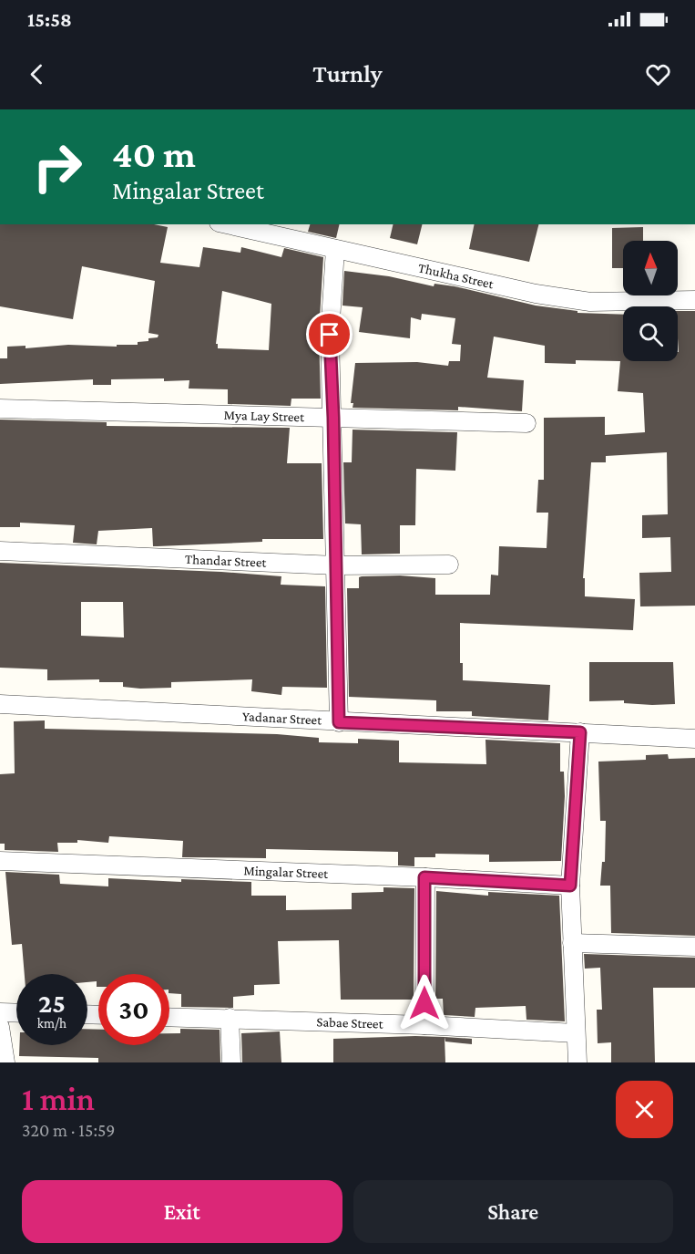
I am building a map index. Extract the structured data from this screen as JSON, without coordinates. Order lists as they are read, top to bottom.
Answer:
{
  "streets": {
    "street": [
      "Thukha Street",
      "Mya Lay Street",
      "Thandar Street",
      "Yadanar Street",
      "Mingalar Street",
      "Sabae Street"
    ]
  },
  "north": "top",
  "page": {
    "status": "15:58",
    "header": "Turnly",
    "turn": ["40 m", "Mingalar Street"],
    "speed": "25 km/h",
    "limit": "30",
    "heading": ["1 min", "320 m · 15:59"],
    "buttons": ["Exit", "Share"]
  }
}
